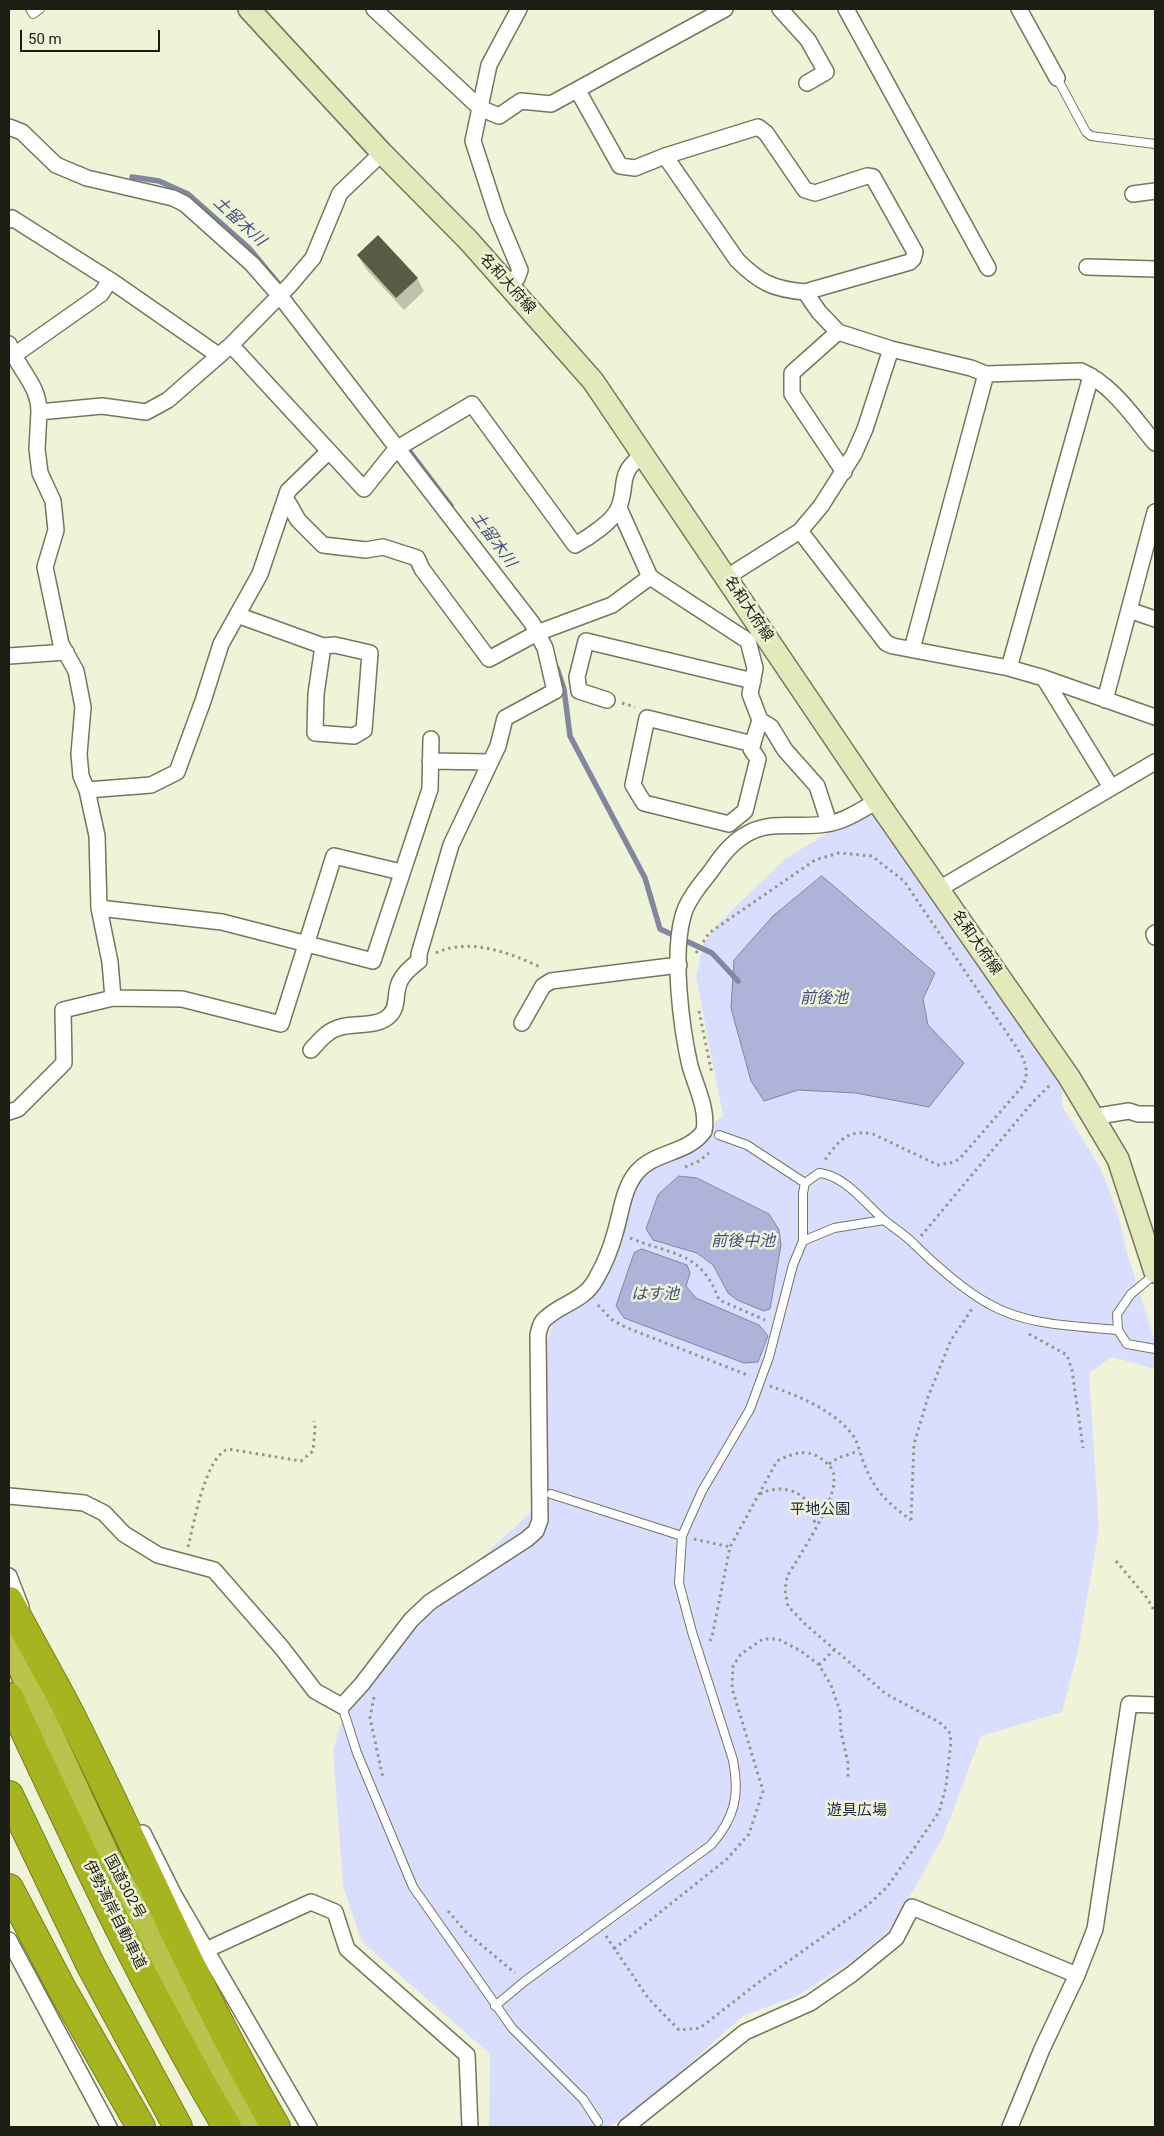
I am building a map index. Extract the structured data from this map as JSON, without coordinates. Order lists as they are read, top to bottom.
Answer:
{
  "streets": {
    "highway": ["国道302号", "伊勢湾岸自動車道"],
    "main road": ["名和大府線"]
  },
  "water": [
    "土留木川",
    "前後池",
    "前後中池",
    "はす池"
  ],
  "parks": ["平地公園", "遊具広場"],
  "scale_bar": "50 m"
}
